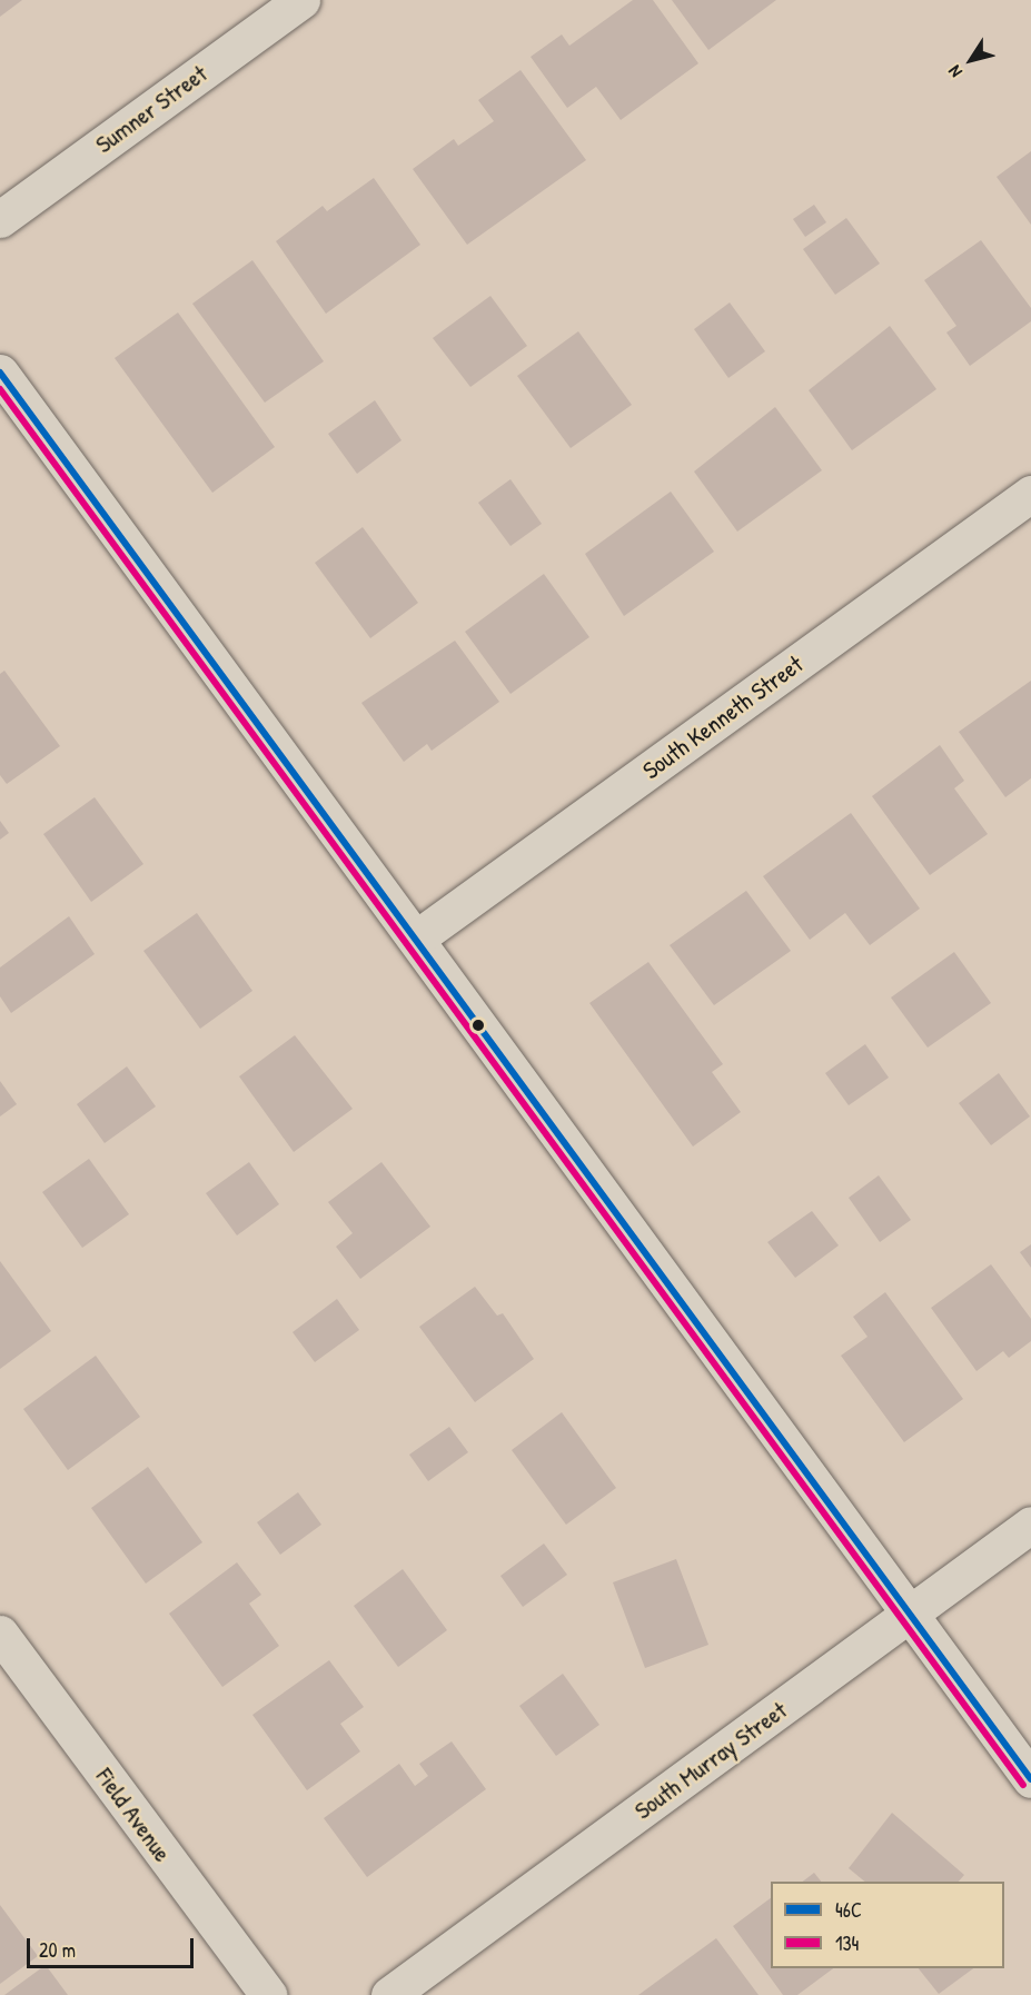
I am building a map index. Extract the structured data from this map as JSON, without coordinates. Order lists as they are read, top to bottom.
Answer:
{
  "streets": {
    "street": [
      "Sumner Street",
      "South Kenneth Street",
      "South Murray Street",
      "Field Avenue"
    ]
  },
  "lines": ["transit line 46C", "transit line 134"],
  "legend": ["46C", "134"],
  "scale_bar": "20 m",
  "north": "bottom left"
}
